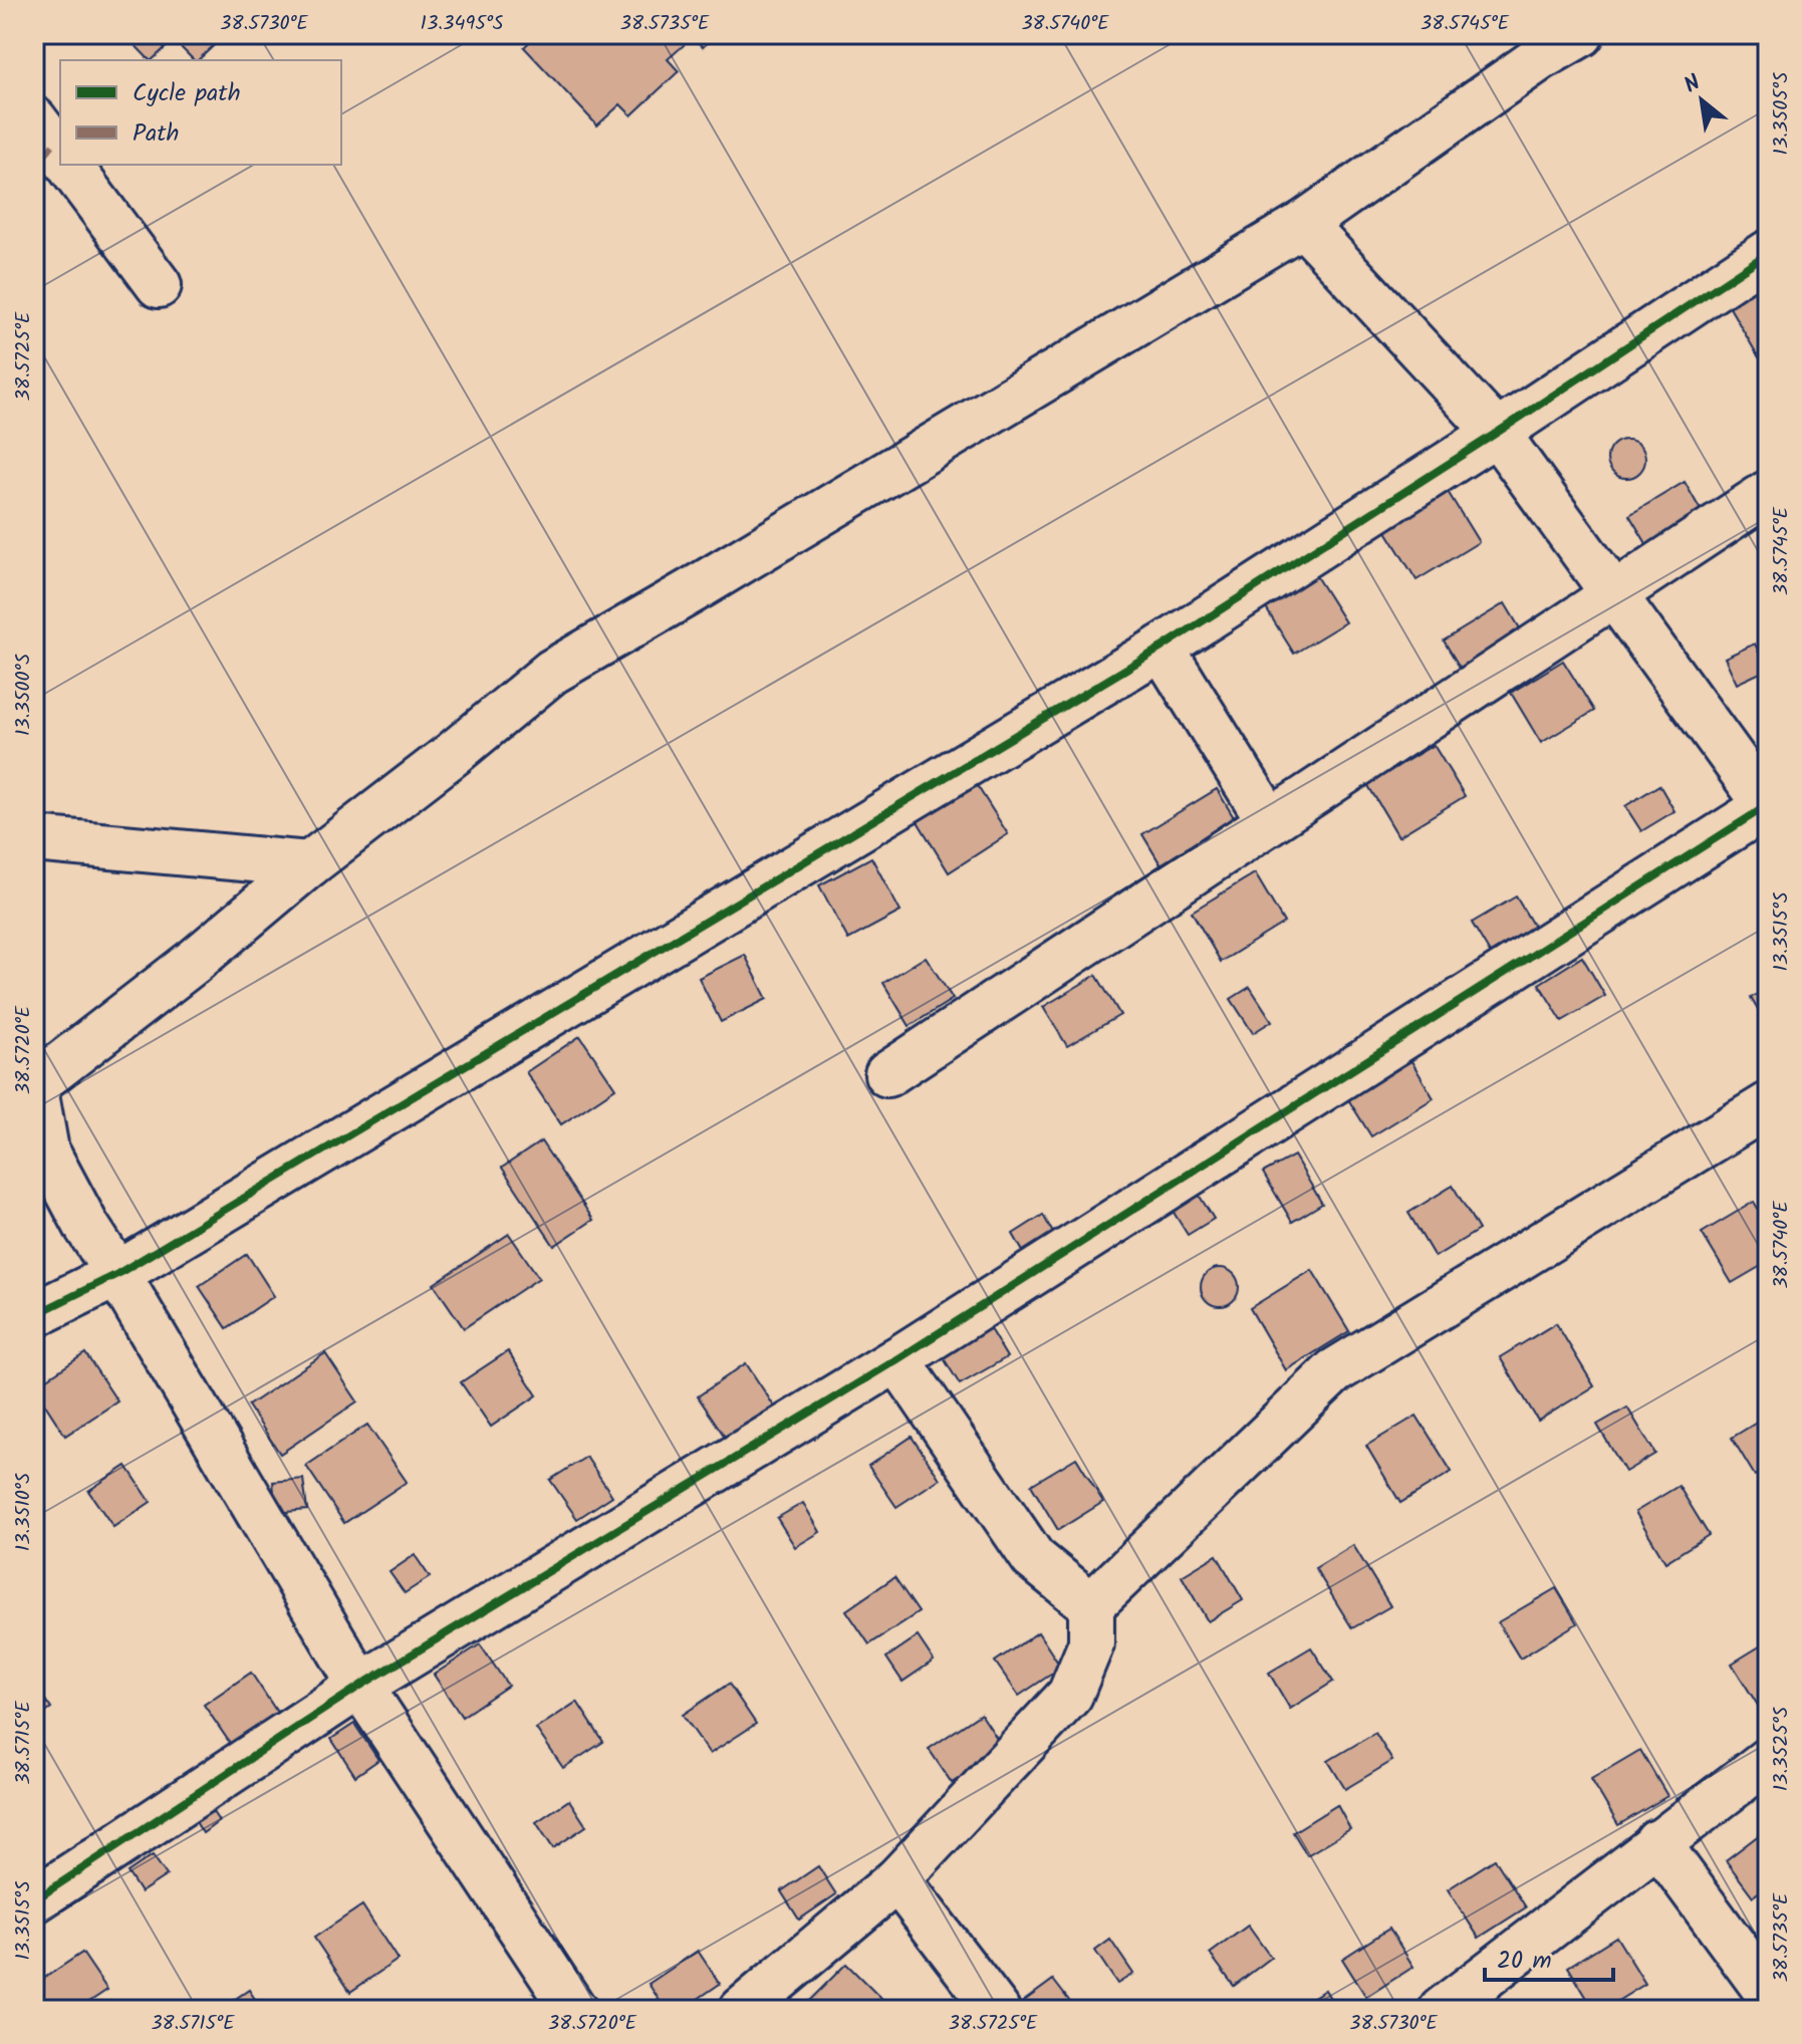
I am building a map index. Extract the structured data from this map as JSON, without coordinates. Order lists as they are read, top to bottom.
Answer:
{
  "legend": ["Cycle path", "Path"],
  "scale_bar": "20 m",
  "north": "top left",
  "coordinates": [
    "38.5730°E",
    "13.3495°S",
    "38.5735°E",
    "38.5740°E",
    "38.5745°E",
    "13.3505°S",
    "38.5725°E",
    "13.3500°S",
    "13.3515°S",
    "38.5720°E",
    "13.3510°S",
    "38.5715°E",
    "13.3525°S"
  ]
}
